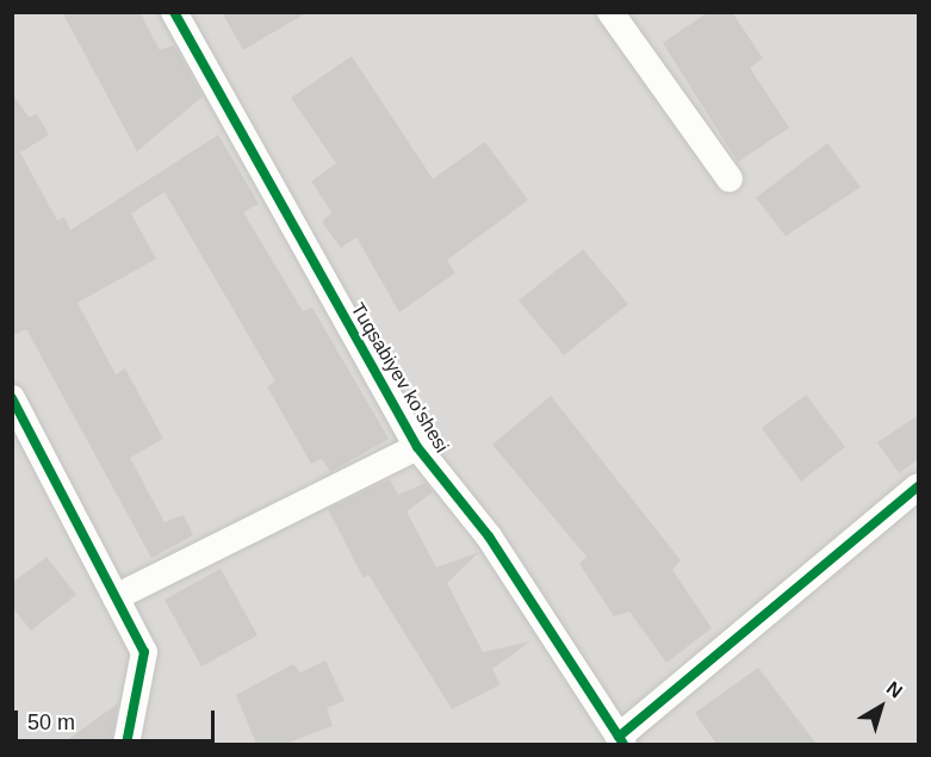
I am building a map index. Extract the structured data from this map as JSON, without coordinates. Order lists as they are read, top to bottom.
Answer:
{
  "streets": {
    "street": ["Tuqsabiyev ko'shesi"]
  },
  "scale_bar": "50 m",
  "north": "top right"
}
